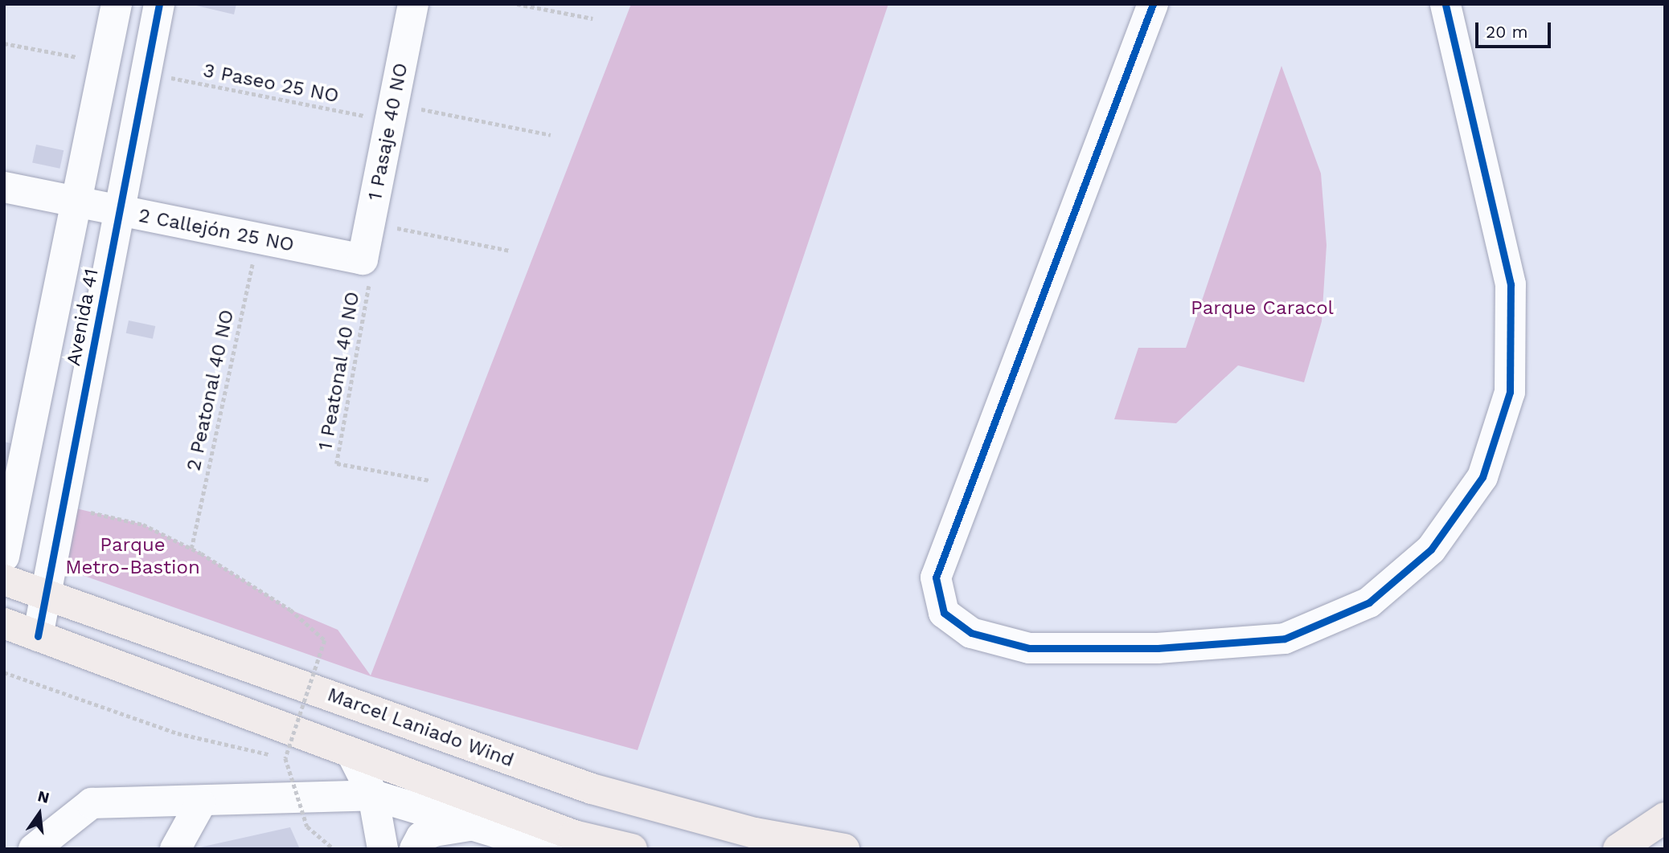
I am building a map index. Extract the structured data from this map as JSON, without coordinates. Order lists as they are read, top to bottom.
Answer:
{
  "streets": {
    "main road": ["Marcel Laniado Wind"],
    "street": ["1 Pasaje 40 NO", "2 Callejón 25 NO", "Avenida 41"],
    "path": ["3 Paseo 25 NO", "1 Peatonal 40 NO", "2 Peatonal 40 NO"]
  },
  "crossings": [
    ["3 Paseo 25 NO", "1 Pasaje 40 NO"],
    ["3 Paseo 25 NO", "Avenida 41"],
    ["1 Pasaje 40 NO", "2 Callejón 25 NO"],
    ["1 Pasaje 40 NO", "1 Peatonal 40 NO"],
    ["2 Callejón 25 NO", "Avenida 41"],
    ["2 Callejón 25 NO", "1 Peatonal 40 NO"],
    ["2 Callejón 25 NO", "2 Peatonal 40 NO"],
    ["Avenida 41", "Marcel Laniado Wind"]
  ],
  "parks": ["Parque Caracol", "Parque Metro-Bastion"],
  "scale_bar": "20 m",
  "north": "top"
}
